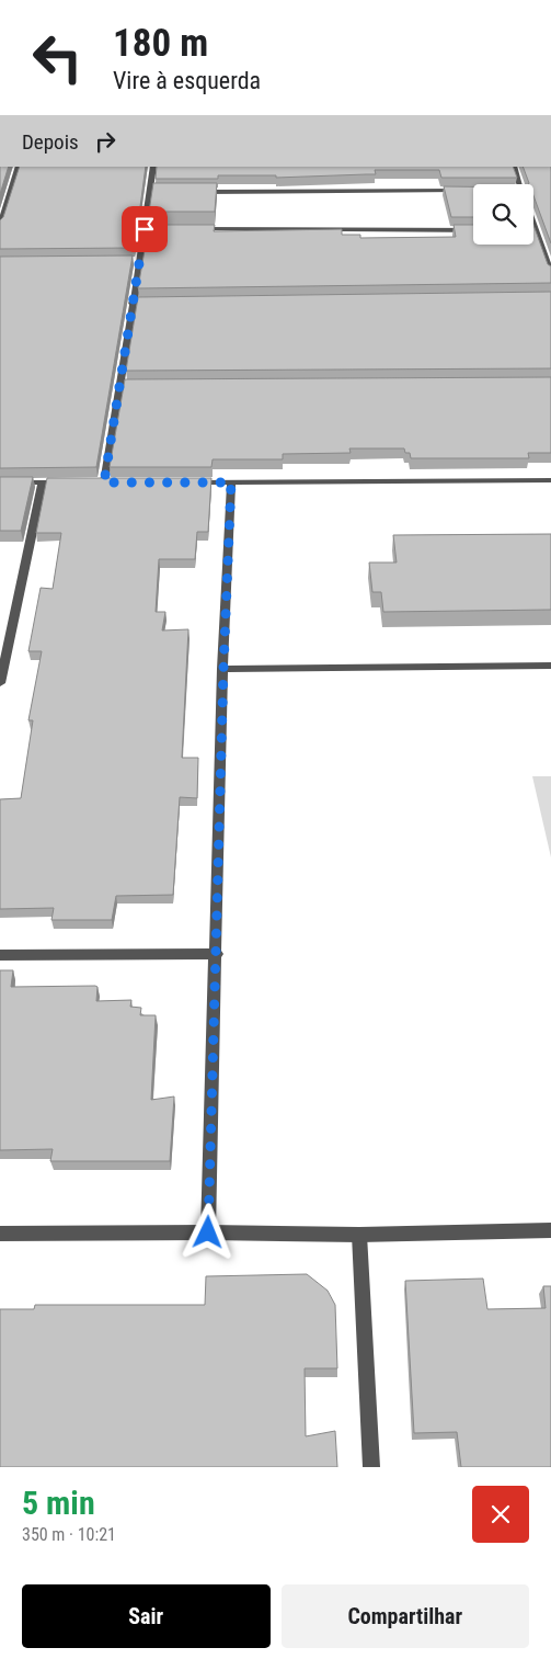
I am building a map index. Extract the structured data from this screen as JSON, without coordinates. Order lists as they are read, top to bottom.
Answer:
{
  "page": {
    "turn": ["180 m", "Vire à esquerda"],
    "then": "Depois",
    "heading": ["5 min", "350 m · 10:21"],
    "buttons": ["Sair", "Compartilhar"]
  }
}
